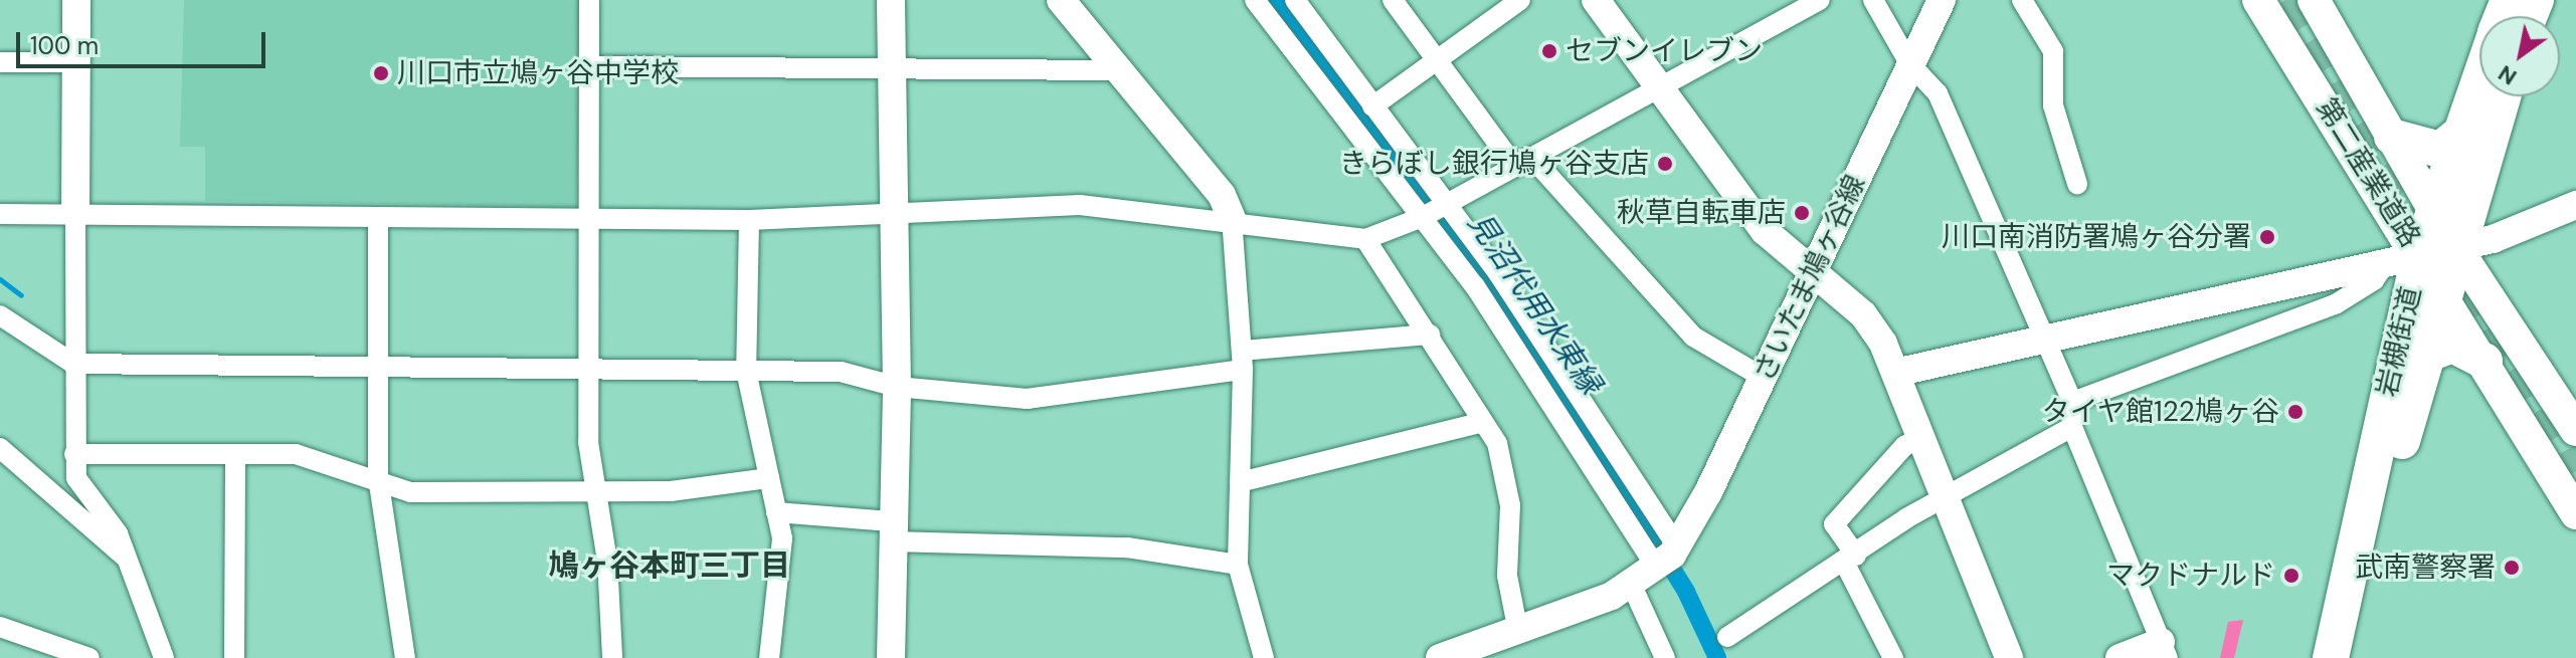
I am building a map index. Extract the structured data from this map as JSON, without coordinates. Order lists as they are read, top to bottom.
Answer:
{
  "streets": {
    "highway": ["岩槻街道"],
    "main road": ["第二産業道路"],
    "street": ["さいたま鳩ヶ谷線"]
  },
  "crossings": [
    ["第二産業道路", "岩槻街道"]
  ],
  "districts": ["鳩ヶ谷本町三丁目"],
  "water": ["見沼代用水東縁"],
  "places": [
    "セブンイレブン",
    "川口市立鳩ヶ谷中学校",
    "きらぼし銀行鳩ヶ谷支店",
    "秋草自転車店",
    "川口南消防署鳩ヶ谷分署",
    "タイヤ館122鳩ヶ谷",
    "武南警察署",
    "マクドナルド"
  ],
  "scale_bar": "100 m",
  "north": "bottom left"
}
